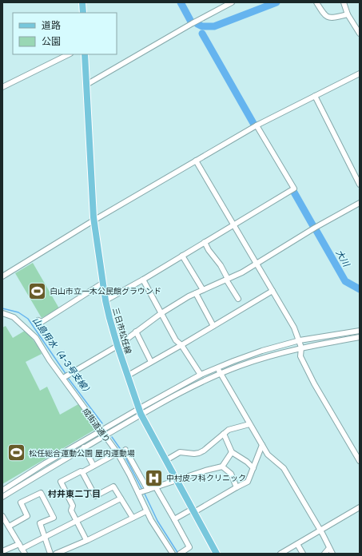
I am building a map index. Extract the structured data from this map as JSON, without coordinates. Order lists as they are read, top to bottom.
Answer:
{
  "streets": {
    "main road": ["三日市松任線"],
    "street": ["成街道通り"]
  },
  "districts": ["村井東二丁目"],
  "water": ["大川", "山島用水（4-3号支線）"],
  "places": {
    "sports": ["白山市立一木公民館グラウンド", "松任総合運動公園 屋内運動場"],
    "hospital": ["中村皮フ科クリニック"]
  },
  "legend": ["道路", "公園"]
}
